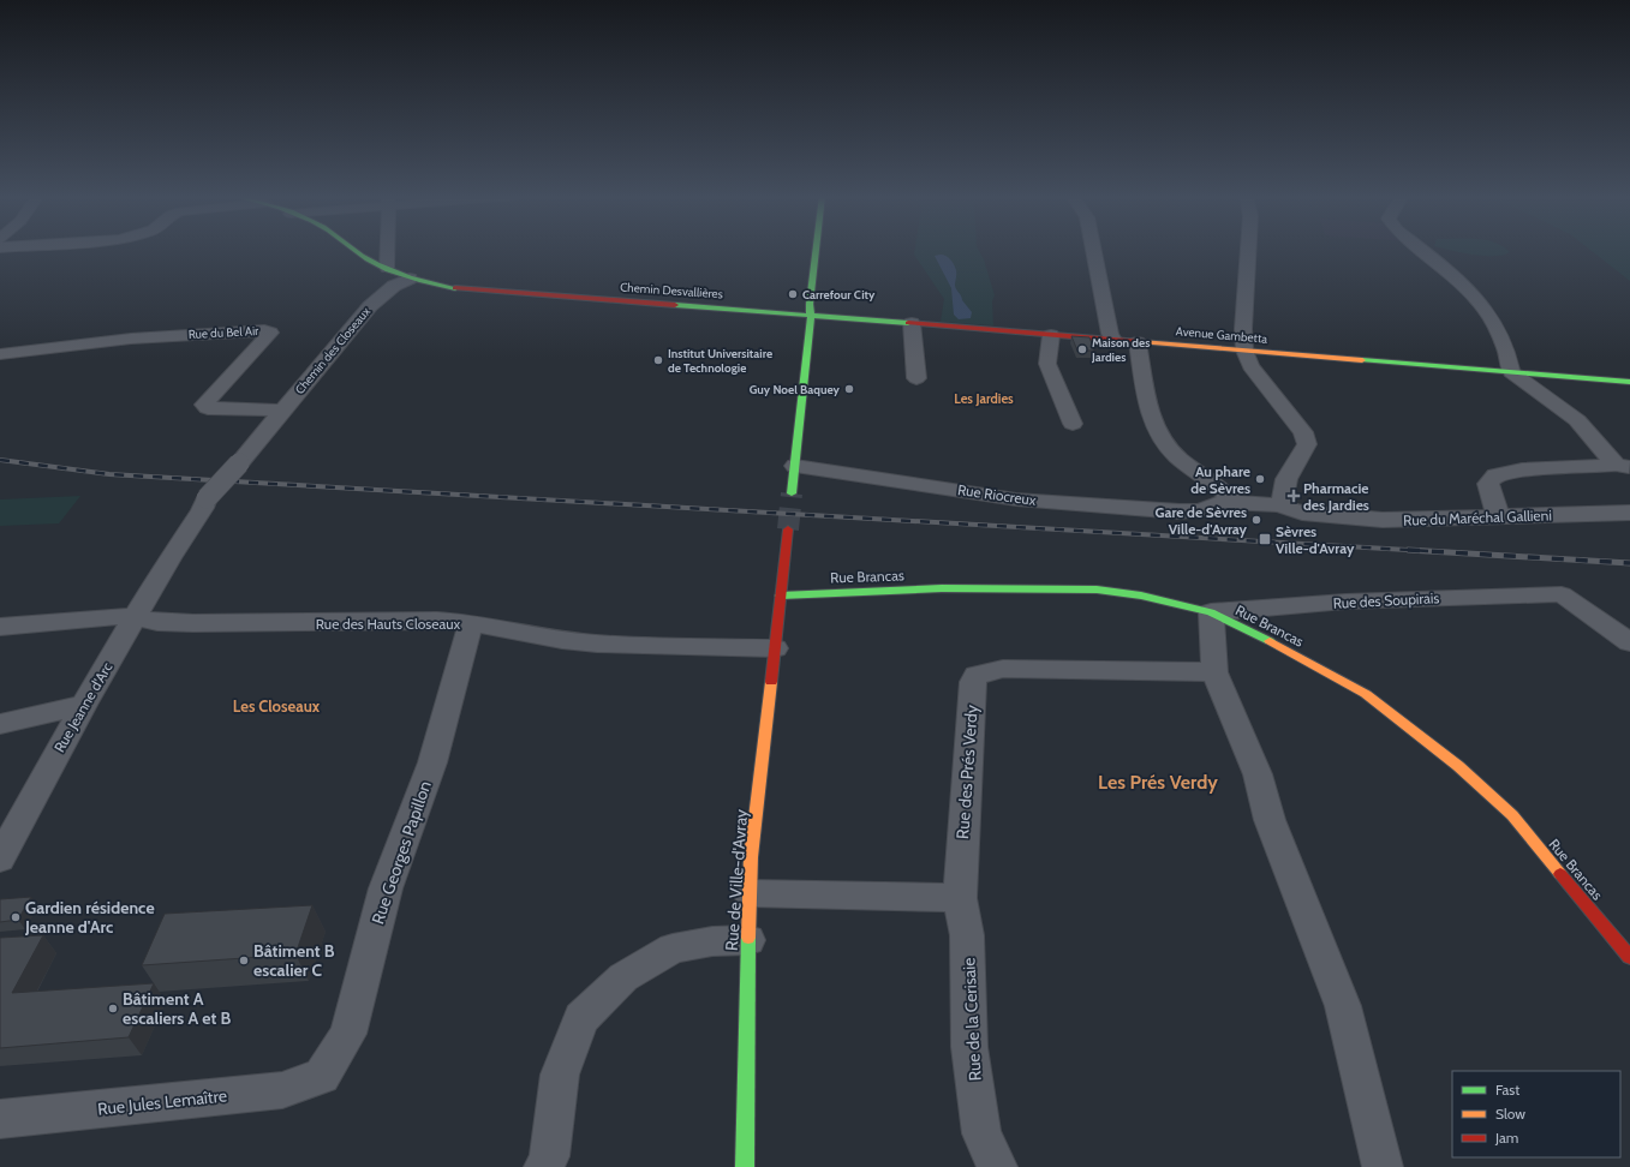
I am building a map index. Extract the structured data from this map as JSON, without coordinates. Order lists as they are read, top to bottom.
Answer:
{
  "streets": {
    "street": [
      "Chemin Desvallières",
      "Rue du Bel Air",
      "Avenue Gambetta",
      "Chemin des Closeaux",
      "Rue Riocreux",
      "Rue du Maréchal Gallieni",
      "Rue Brancas",
      "Rue des Soupirais",
      "Rue des Hauts Closeaux",
      "Rue Jeanne d'Arc",
      "Rue des Prés Verdy",
      "Rue Georges Papillon",
      "Rue de Ville-d'Avray",
      "Rue de la Cerisaie",
      "Rue Jules Lemaître"
    ]
  },
  "crossings": [
    ["Chemin Desvallières", "Avenue Gambetta"],
    ["Chemin Desvallières", "Chemin des Closeaux"],
    ["Rue du Bel Air", "Chemin des Closeaux"],
    ["Chemin des Closeaux", "Rue Jeanne d'Arc"],
    ["Rue Riocreux", "Rue du Maréchal Gallieni"],
    ["Rue Brancas", "Rue des Soupirais"],
    ["Rue Brancas", "Rue de Ville-d'Avray"],
    ["Rue des Hauts Closeaux", "Rue Jeanne d'Arc"],
    ["Rue des Hauts Closeaux", "Rue Georges Papillon"],
    ["Rue des Hauts Closeaux", "Rue de Ville-d'Avray"],
    ["Rue des Prés Verdy", "Rue de la Cerisaie"],
    ["Rue Georges Papillon", "Rue Jules Lemaître"]
  ],
  "districts": ["Les Jardies", "Les Closeaux", "Les Prés Verdy"],
  "places": {
    "other": [
      "Carrefour City",
      "Maison des Jardies",
      "Institut Universitaire de Technologie",
      "Guy Noel Baquey",
      "Au phare de Sèvres",
      "Gare de Sèvres Ville-d'Avray",
      "Gardien résidence Jeanne d'Arc",
      "Bâtiment B escalier C",
      "Bâtiment A escaliers A et B"
    ],
    "health": ["Pharmacie des Jardies"],
    "transit": ["Sèvres Ville-d'Avray"]
  },
  "legend": ["Fast", "Slow", "Jam"]
}
